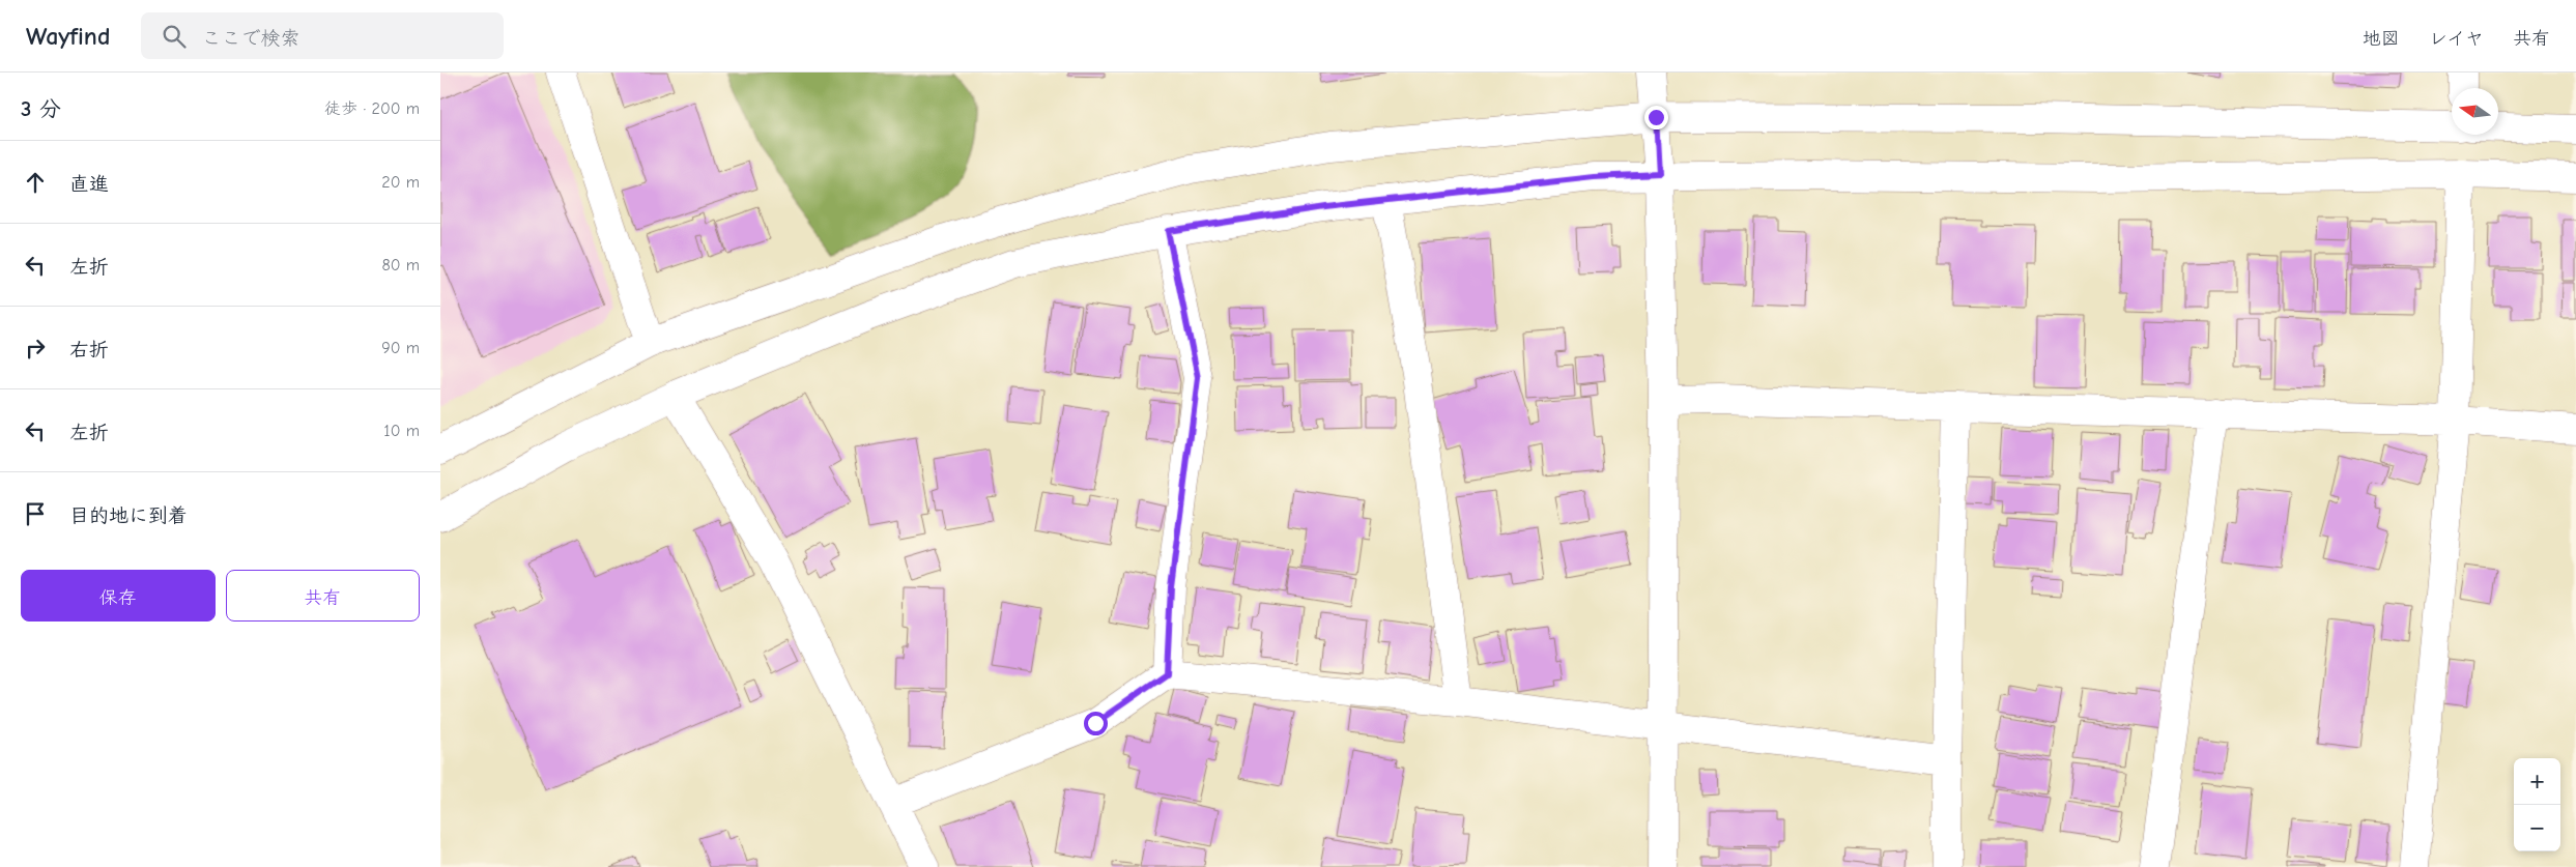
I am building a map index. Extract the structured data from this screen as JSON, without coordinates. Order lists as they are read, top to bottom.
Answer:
{
  "north": "left",
  "page": {
    "header": "Wayfind",
    "search": "ここで検索",
    "nav": ["地図", "レイヤ", "共有"],
    "heading": ["3 分", "徒歩 · 200 m"],
    "list": [
      ["直進", "20 m"],
      ["左折", "80 m"],
      ["右折", "90 m"],
      ["左折", "10 m"],
      "目的地に到着"
    ],
    "buttons": ["保存", "共有"],
    "map_buttons": ["+", "−"]
  }
}
